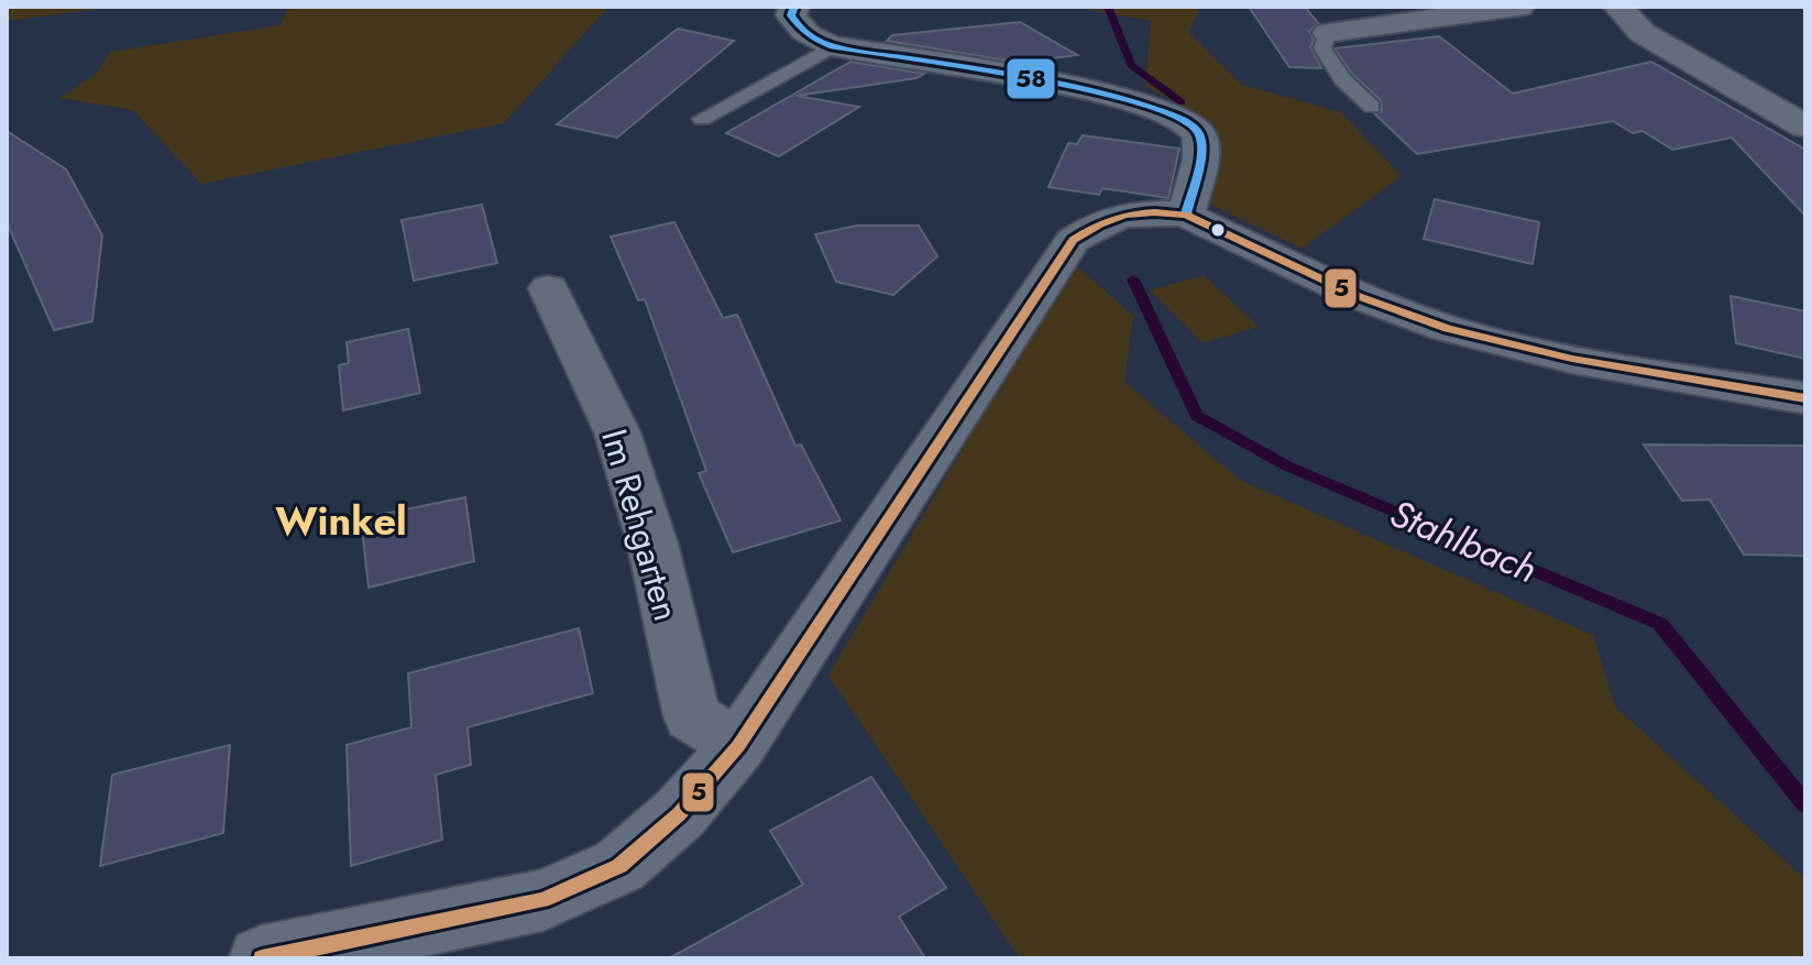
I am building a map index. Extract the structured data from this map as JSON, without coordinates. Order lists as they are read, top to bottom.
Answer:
{
  "streets": {
    "street": ["Im Rehgarten"]
  },
  "districts": ["Winkel"],
  "water": ["Stahlbach"],
  "lines": ["transit line 58", "transit line 5"]
}
